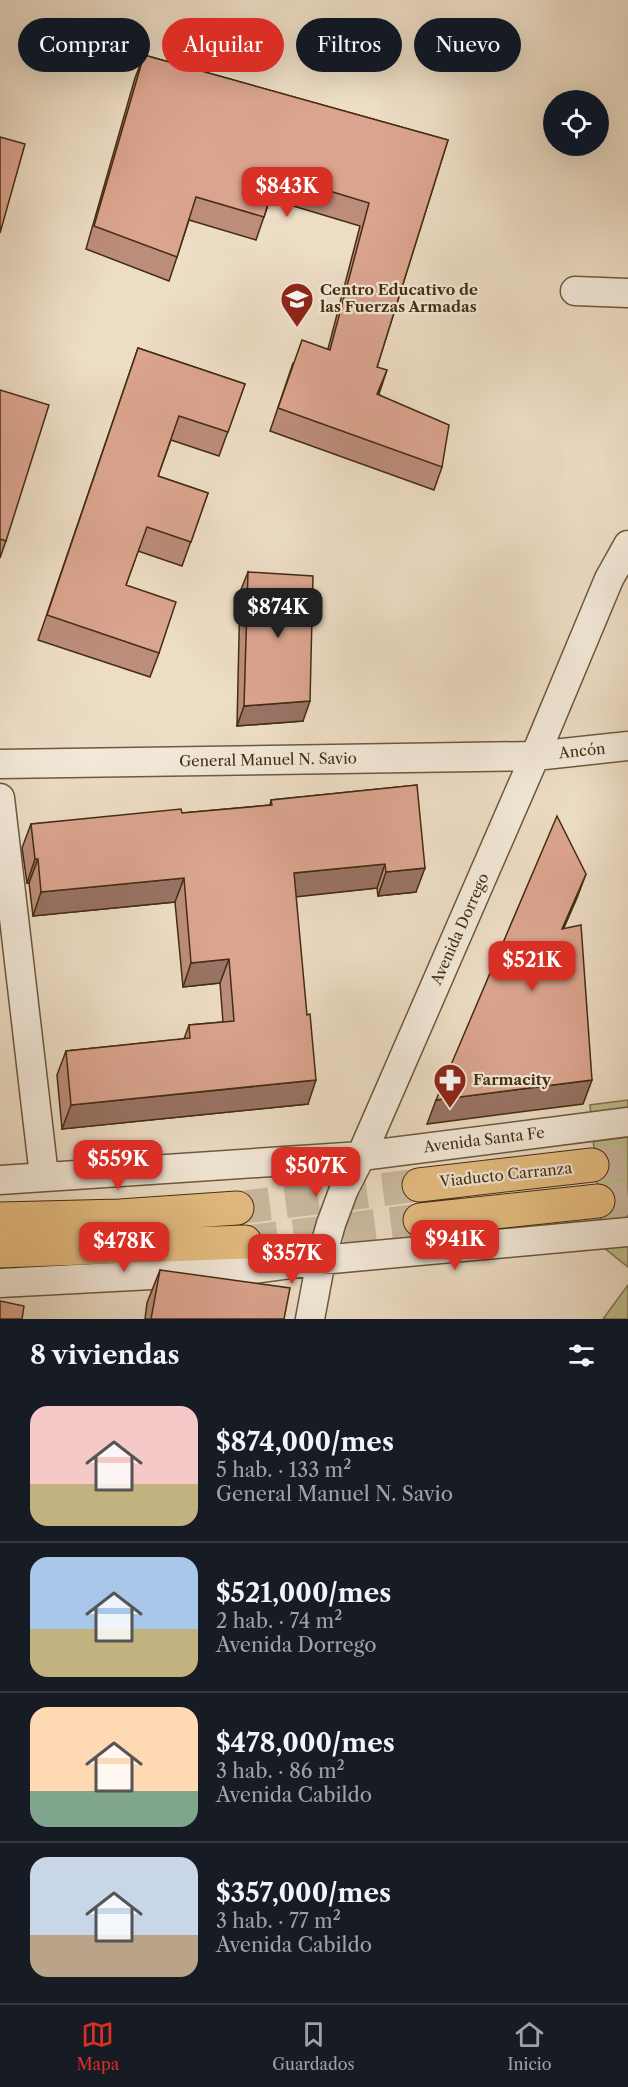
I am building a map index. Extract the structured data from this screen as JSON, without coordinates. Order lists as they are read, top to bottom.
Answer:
{
  "streets": {
    "main road": ["Viaducto Carranza"],
    "street": [
      "Ancón",
      "General Manuel N. Savio",
      "Avenida Dorrego",
      "Avenida Santa Fe"
    ]
  },
  "crossings": [
    ["Ancón", "General Manuel N. Savio"],
    ["Ancón", "Avenida Dorrego"],
    ["General Manuel N. Savio", "Avenida Dorrego"],
    ["Avenida Dorrego", "Avenida Santa Fe"]
  ],
  "places": {
    "school or university": ["Centro Educativo de las Fuerzas Armadas"],
    "pharmacy": ["Farmacity"]
  },
  "page": {
    "chip": [
      "Comprar",
      "Alquilar",
      "Filtros",
      "Nuevo"
    ],
    "price": [
      "$843K",
      "$874K",
      "$521K",
      "$559K",
      "$507K",
      "$941K",
      "$478K",
      "$357K"
    ],
    "heading": "8 viviendas",
    "list": [
      {
        "name": "$874,000/mes",
        "note": "5 hab. · 133 m² · General Manuel N. Savio"
      },
      {
        "name": "$521,000/mes",
        "note": "2 hab. · 74 m² · Avenida Dorrego"
      },
      {
        "name": "$478,000/mes",
        "note": "3 hab. · 86 m² · Avenida Cabildo"
      },
      {
        "name": "$357,000/mes",
        "note": "3 hab. · 77 m² · Avenida Cabildo"
      }
    ],
    "tabs": ["Mapa", "Guardados", "Inicio"]
  }
}
